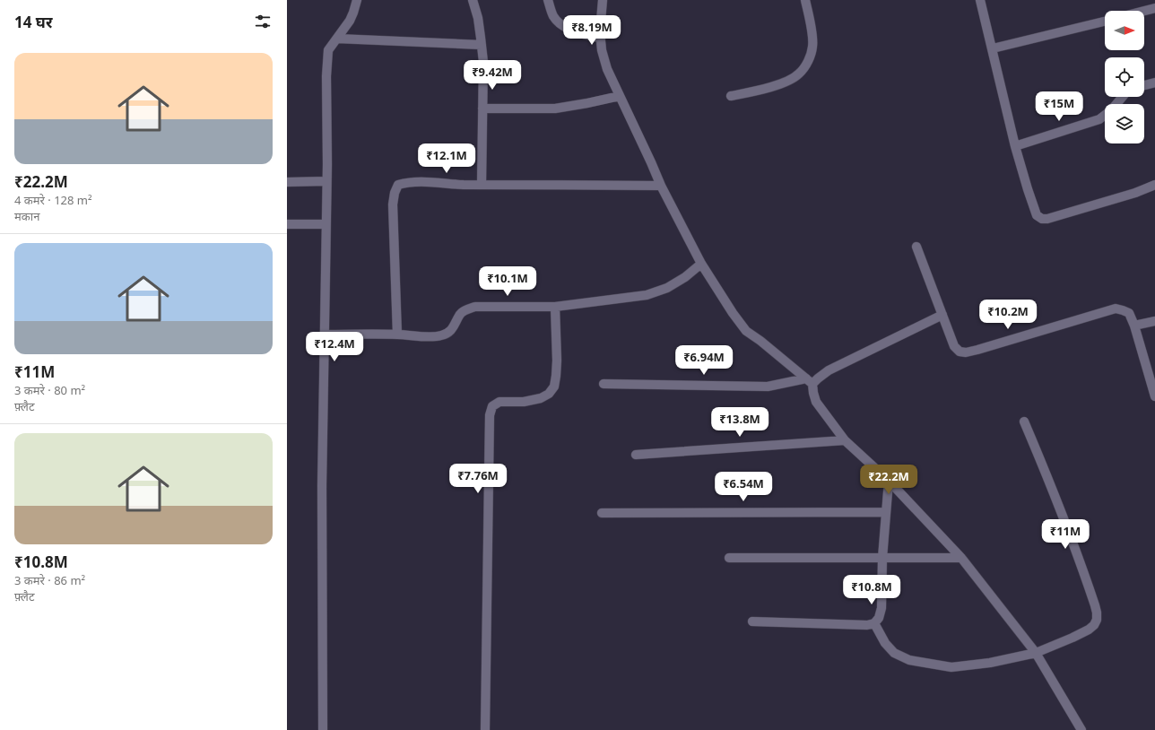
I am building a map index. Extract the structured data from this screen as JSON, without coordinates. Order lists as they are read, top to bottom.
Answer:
{
  "north": "right",
  "page": {
    "heading": "14 घर",
    "price": [
      "₹8.19M",
      "₹9.42M",
      "₹15M",
      "₹12.1M",
      "₹10.1M",
      "₹10.2M",
      "₹12.4M",
      "₹6.94M",
      "₹13.8M",
      "₹7.76M",
      "₹22.2M",
      "₹6.54M",
      "₹11M",
      "₹10.8M"
    ],
    "list": [
      {
        "name": "₹22.2M",
        "note": "4 कमरे · 128 m² · मकान"
      },
      {
        "name": "₹11M",
        "note": "3 कमरे · 80 m² · फ़्लैट"
      },
      {
        "name": "₹10.8M",
        "note": "3 कमरे · 86 m² · फ़्लैट"
      }
    ]
  }
}
